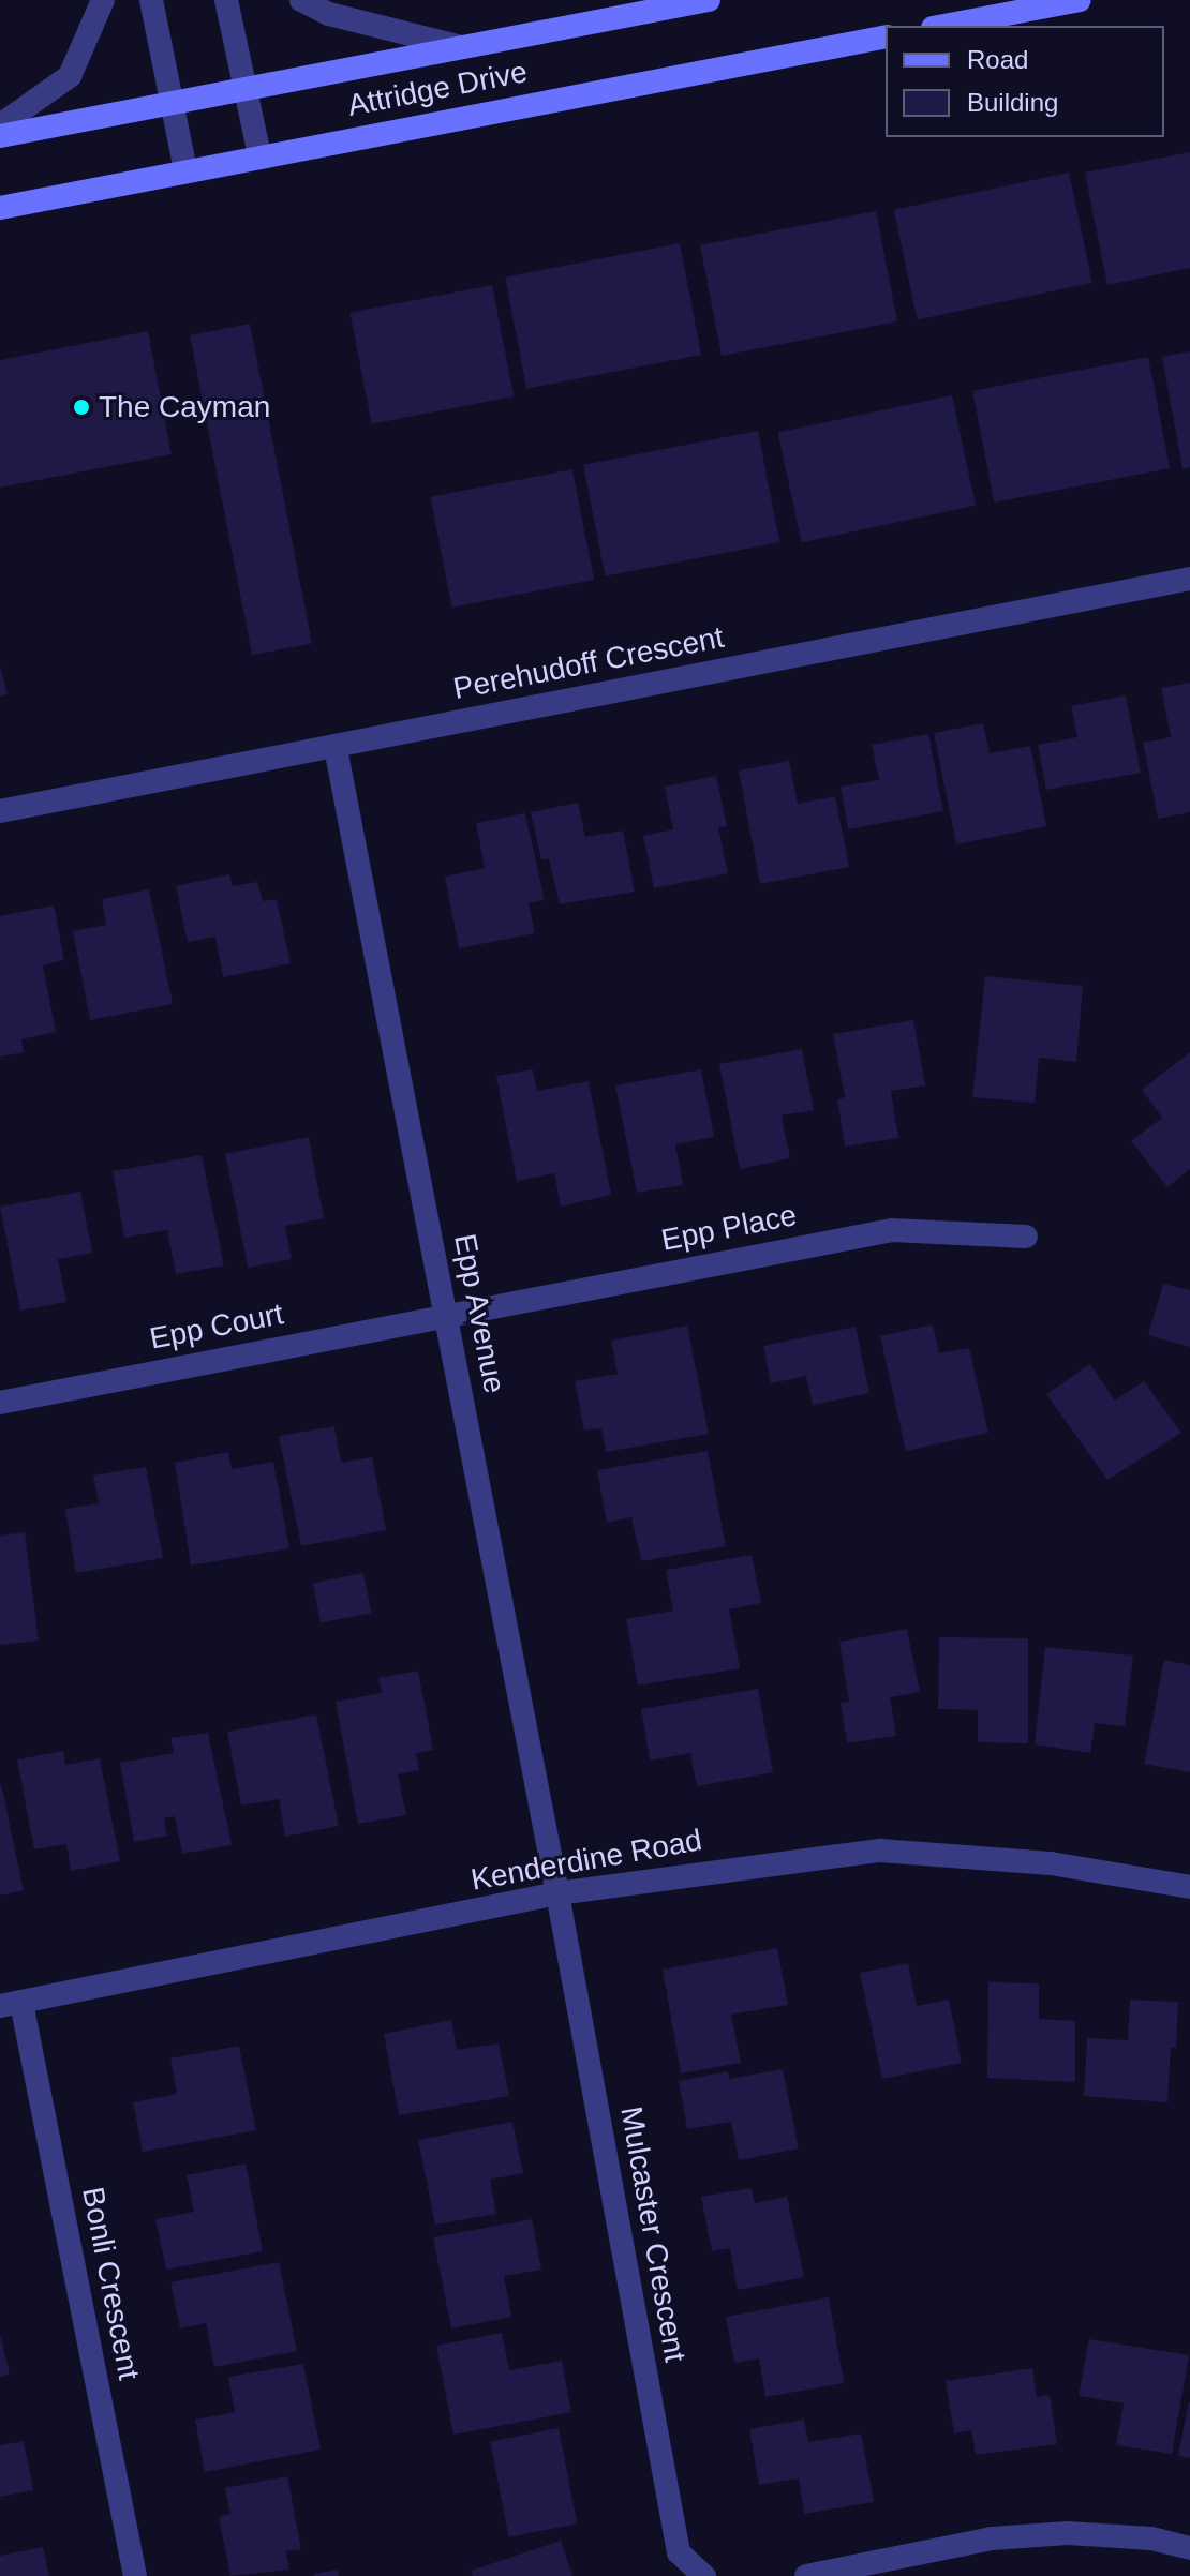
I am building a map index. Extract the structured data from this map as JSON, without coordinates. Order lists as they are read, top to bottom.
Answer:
{
  "streets": {
    "main road": ["Attridge Drive"],
    "street": [
      "Perehudoff Crescent",
      "Epp Place",
      "Epp Avenue",
      "Epp Court",
      "Kenderdine Road",
      "Mulcaster Crescent",
      "Bonli Crescent"
    ]
  },
  "crossings": [
    ["Perehudoff Crescent", "Epp Avenue"],
    ["Epp Place", "Epp Avenue"],
    ["Epp Place", "Epp Court"],
    ["Epp Avenue", "Epp Court"],
    ["Epp Avenue", "Kenderdine Road"],
    ["Epp Avenue", "Mulcaster Crescent"],
    ["Kenderdine Road", "Mulcaster Crescent"],
    ["Kenderdine Road", "Bonli Crescent"]
  ],
  "places": ["The Cayman"],
  "legend": ["Road", "Building"]
}
